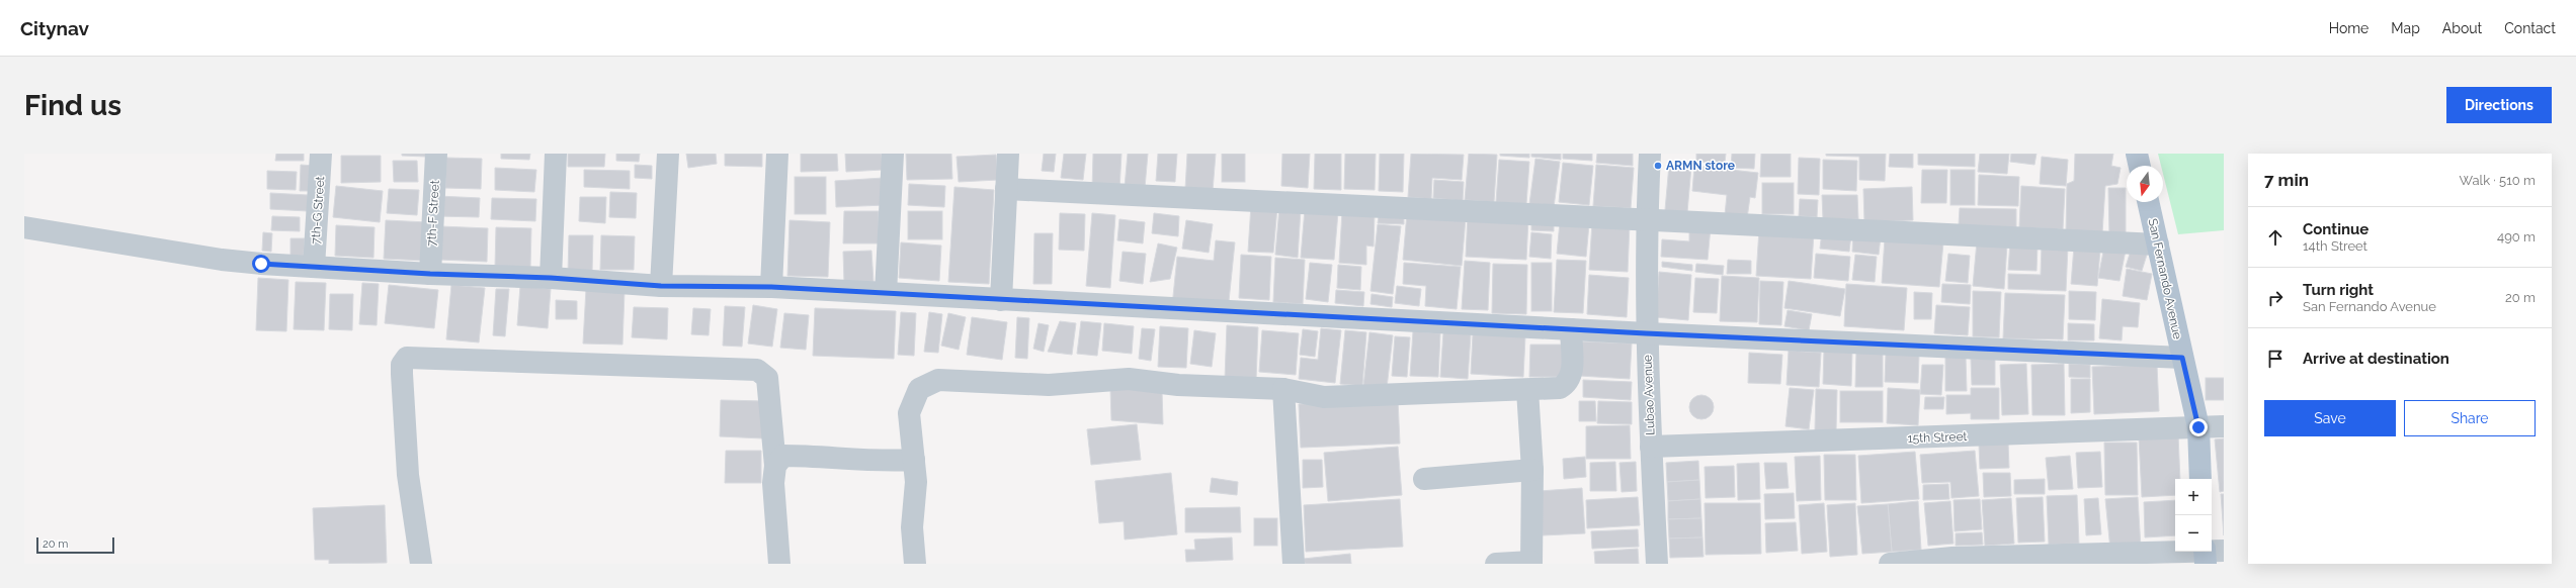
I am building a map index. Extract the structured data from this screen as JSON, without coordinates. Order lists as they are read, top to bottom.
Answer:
{
  "streets": {
    "main road": ["San Fernando Avenue"],
    "street": [
      "7th-G Street",
      "7th-F Street",
      "Lubao Avenue",
      "15th Street"
    ]
  },
  "crossings": [
    ["San Fernando Avenue", "15th Street"],
    ["Lubao Avenue", "15th Street"]
  ],
  "places": ["ARMN store"],
  "scale_bar": "20 m",
  "north": "bottom",
  "page": {
    "header": "Citynav",
    "nav": [
      "Home",
      "Map",
      "About",
      "Contact"
    ],
    "buttons": [
      "Directions",
      ["Save", "Share"]
    ],
    "title": "Find us",
    "heading": ["7 min", "Walk · 510 m"],
    "list": [
      ["Continue", "14th Street", "490 m"],
      ["Turn right", "San Fernando Avenue", "20 m"],
      "Arrive at destination"
    ],
    "map_buttons": ["+", "−"],
    "scale": "20 m"
  }
}
